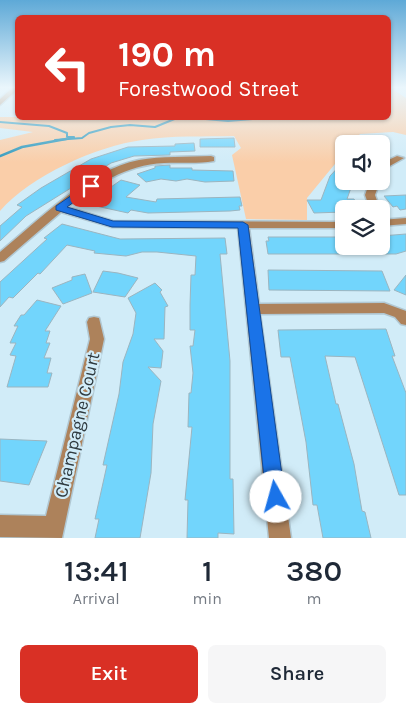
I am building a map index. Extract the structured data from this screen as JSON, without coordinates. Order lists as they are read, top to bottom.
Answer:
{
  "streets": {
    "street": ["Champagne Court"]
  },
  "page": {
    "turn": ["190 m", "Forestwood Street"],
    "eta": [
      "13:41",
      "Arrival",
      "1",
      "min",
      "380",
      "m"
    ],
    "buttons": ["Exit", "Share"]
  }
}
